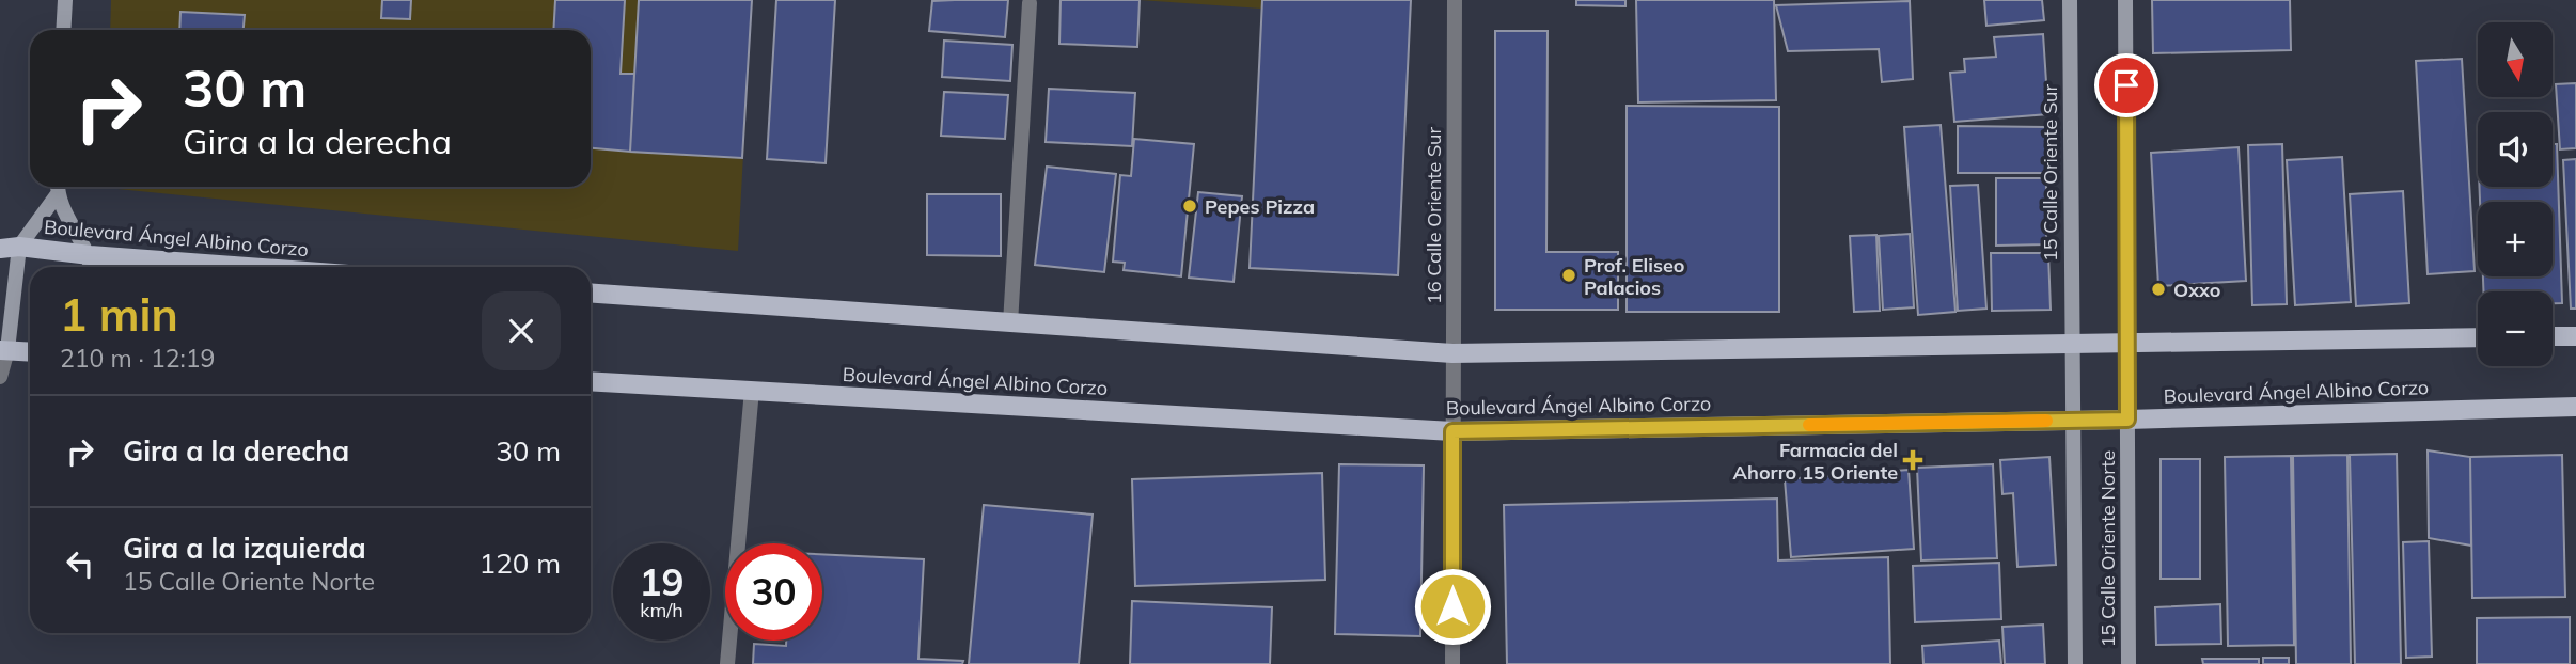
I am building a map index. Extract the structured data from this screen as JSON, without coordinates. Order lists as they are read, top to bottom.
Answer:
{
  "streets": {
    "main road": ["15 Calle Oriente Sur", "Boulevard Ángel Albino Corzo", "15 Calle Oriente Norte"],
    "street": ["16 Calle Oriente Sur"]
  },
  "crossings": [
    ["15 Calle Oriente Sur", "15 Calle Oriente Norte"],
    ["16 Calle Oriente Sur", "Boulevard Ángel Albino Corzo"],
    ["Boulevard Ángel Albino Corzo", "15 Calle Oriente Norte"]
  ],
  "places": {
    "other": ["Pepes Pizza", "Prof. Eliseo Palacios", "Oxxo"],
    "health": ["Farmacia del Ahorro 15 Oriente"]
  },
  "north": "bottom",
  "page": {
    "map_buttons": ["+", "−"],
    "turn": ["30 m", "Gira a la derecha"],
    "heading": ["1 min", "210 m · 12:19"],
    "list": [
      {
        "name": "Gira a la derecha",
        "value": "30 m"
      },
      {
        "name": "Gira a la izquierda",
        "note": "15 Calle Oriente Norte",
        "value": "120 m"
      }
    ],
    "speed": "19 km/h",
    "limit": "30"
  }
}
